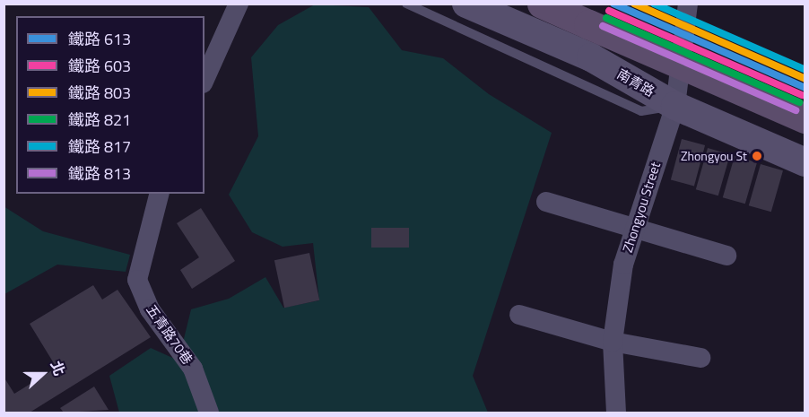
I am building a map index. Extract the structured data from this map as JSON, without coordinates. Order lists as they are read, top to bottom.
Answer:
{
  "streets": {
    "main road": ["南青路"],
    "street": ["Zhongyou Street", "五青路70巷"]
  },
  "crossings": [
    ["南青路", "Zhongyou Street"]
  ],
  "places": ["Zhongyou St"],
  "lines": [
    "rail line 613",
    "rail line 803",
    "rail line 817",
    "rail line 603",
    "rail line 821",
    "rail line 813"
  ],
  "legend": [
    "鐵路 613",
    "鐵路 603",
    "鐵路 803",
    "鐵路 821",
    "鐵路 817",
    "鐵路 813"
  ],
  "north": "right"
}
